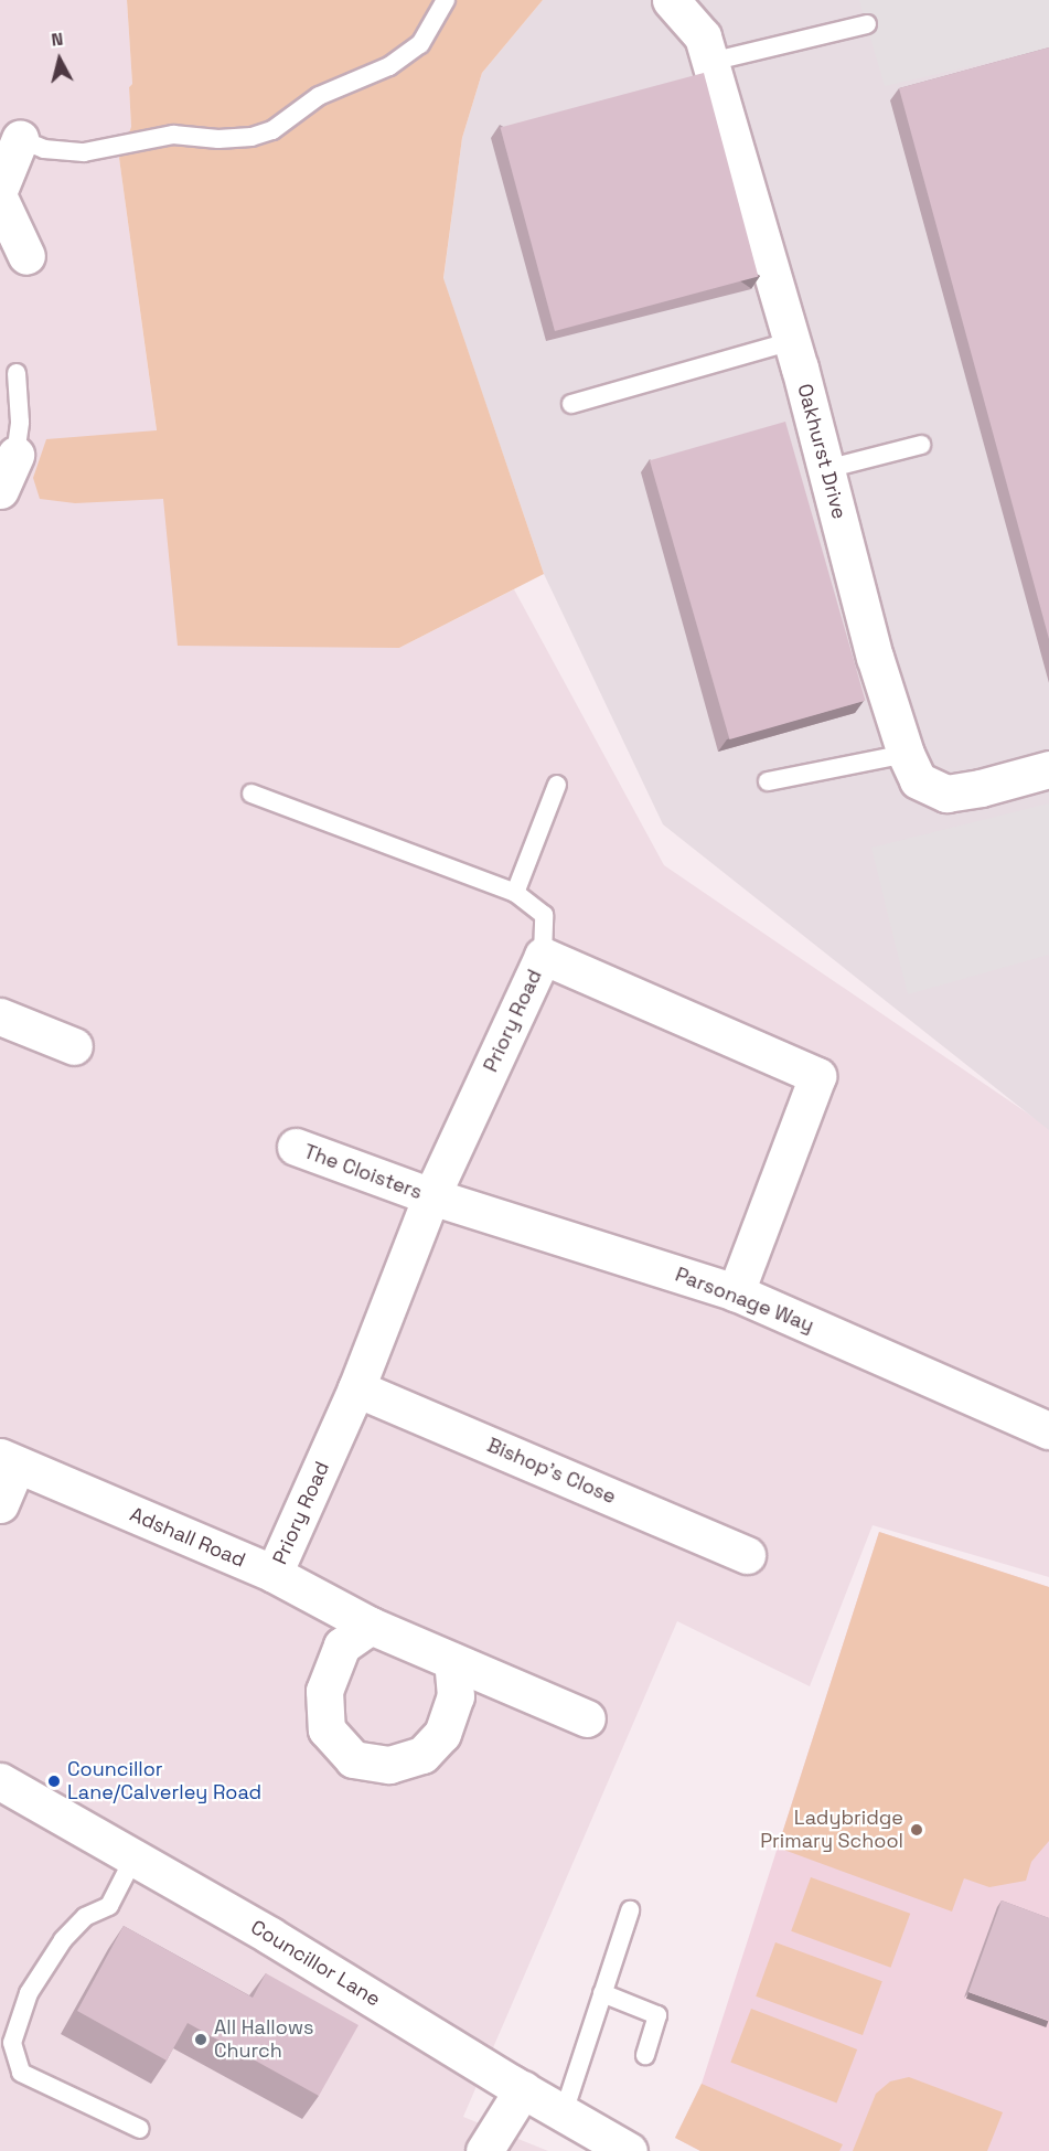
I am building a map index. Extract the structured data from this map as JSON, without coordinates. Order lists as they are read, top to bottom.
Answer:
{
  "streets": {
    "street": [
      "Oakhurst Drive",
      "Priory Road",
      "The Cloisters",
      "Parsonage Way",
      "Bishop's Close",
      "Adshall Road",
      "Councillor Lane"
    ]
  },
  "crossings": [
    ["Priory Road", "The Cloisters"],
    ["Priory Road", "Parsonage Way"],
    ["Priory Road", "Bishop's Close"],
    ["Priory Road", "Adshall Road"],
    ["The Cloisters", "Parsonage Way"]
  ],
  "places": ["Councillor Lane/Calverley Road", "Ladybridge Primary School", "All Hallows Church"],
  "north": "top"
}
